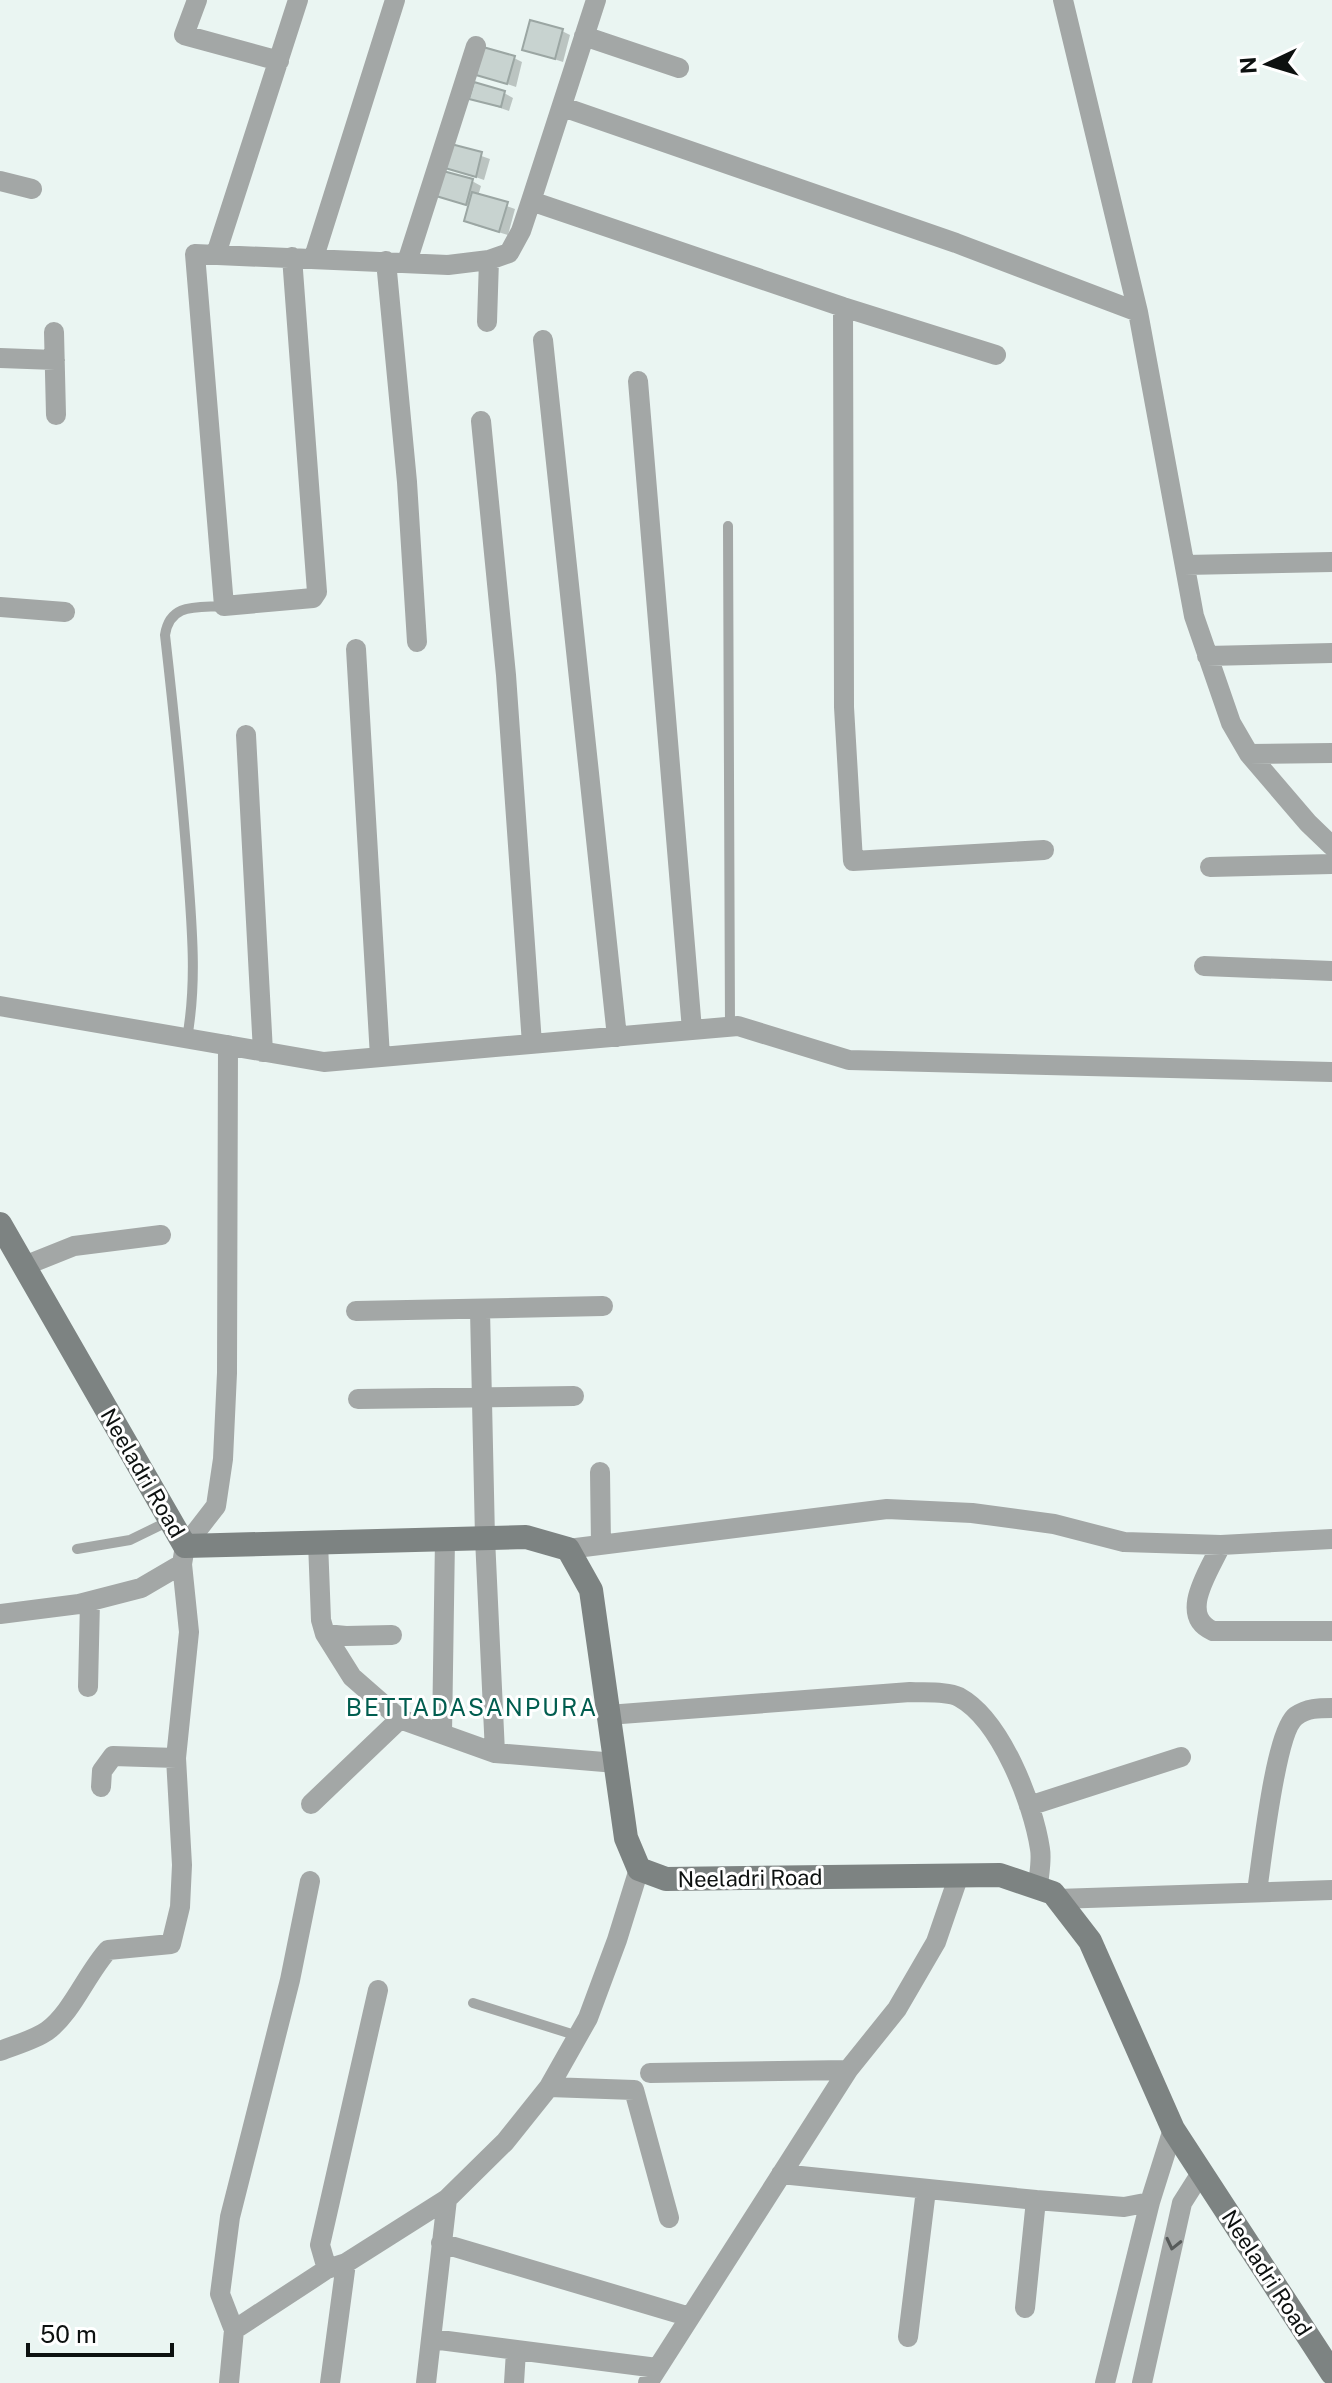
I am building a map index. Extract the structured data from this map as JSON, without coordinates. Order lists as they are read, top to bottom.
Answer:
{
  "streets": {
    "main road": ["Neeladri Road"]
  },
  "districts": ["BETTADASANPURA"],
  "scale_bar": "50 m",
  "north": "left"
}
